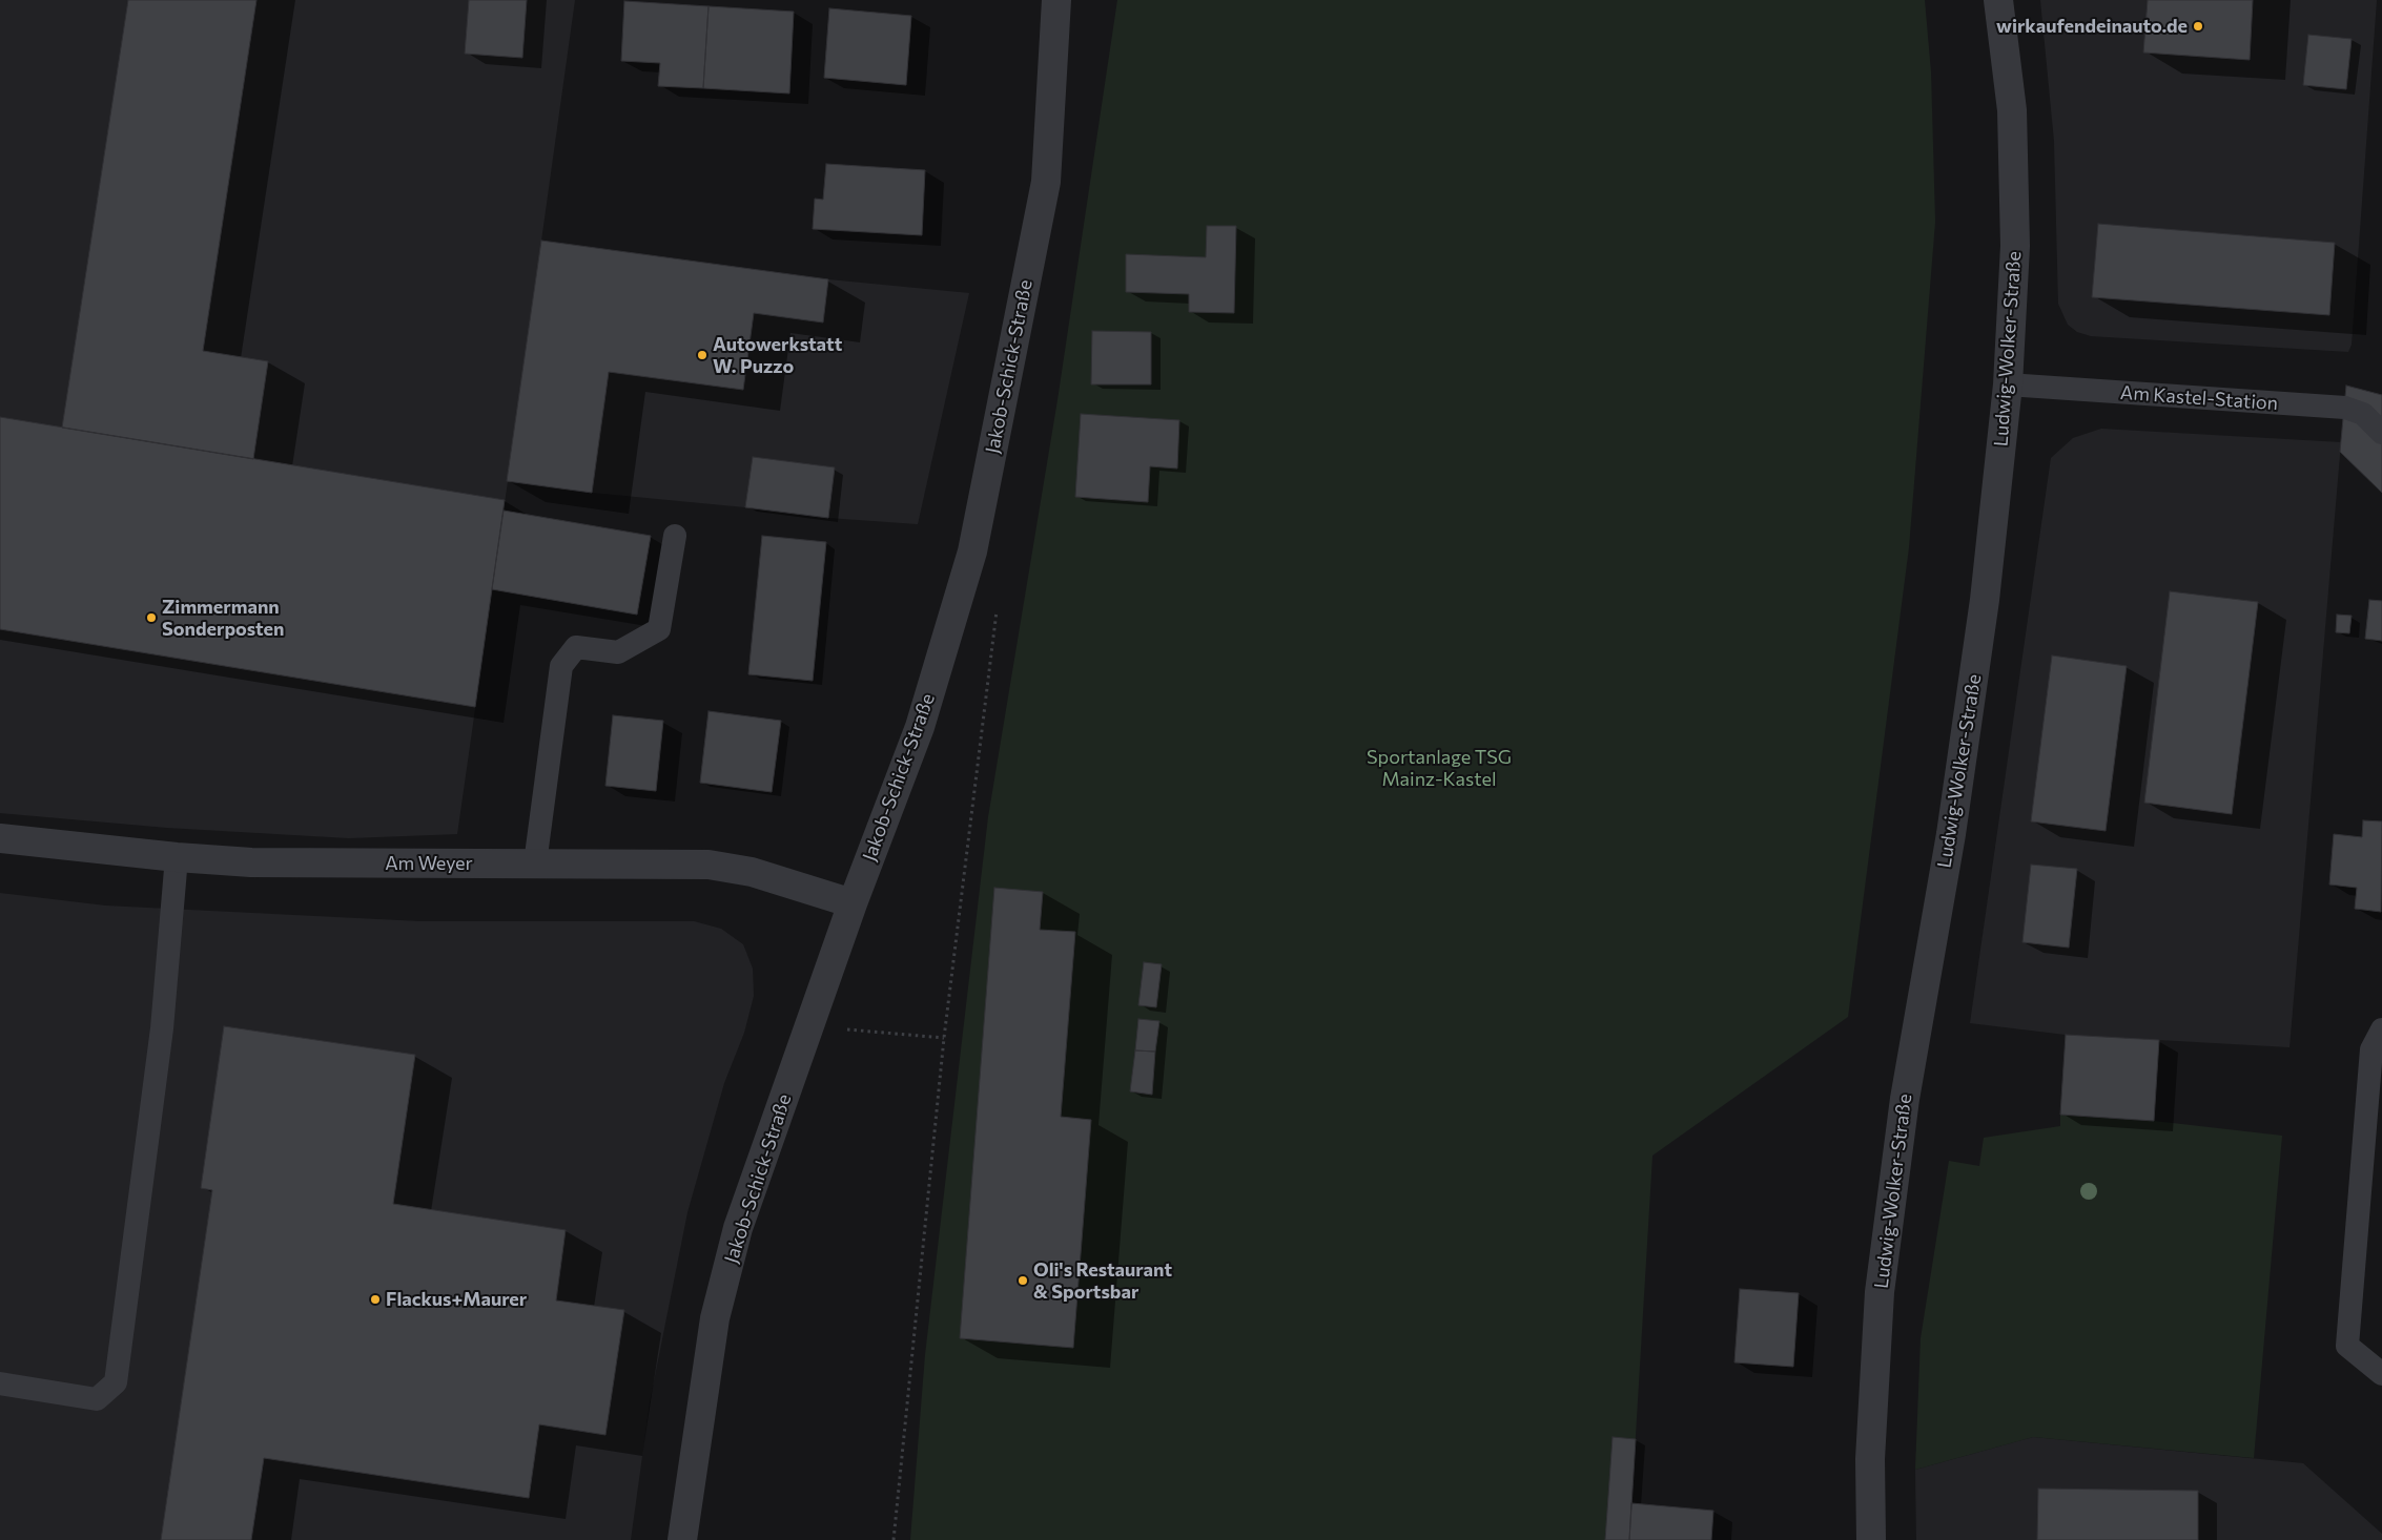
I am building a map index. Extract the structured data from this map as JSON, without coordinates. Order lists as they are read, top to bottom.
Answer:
{
  "streets": {
    "street": ["Ludwig-Wolker-Straße", "Jakob-Schick-Straße", "Am Weyer"],
    "lane": ["Am Kastel-Station"]
  },
  "crossings": [
    ["Ludwig-Wolker-Straße", "Am Kastel-Station"],
    ["Jakob-Schick-Straße", "Am Weyer"]
  ],
  "parks": ["Sportanlage TSG Mainz-Kastel"],
  "places": [
    "wirkaufendeinauto.de",
    "Autowerkstatt W. Puzzo",
    "Zimmermann Sonderposten",
    "Oli's Restaurant & Sportsbar",
    "Flackus+Maurer"
  ]
}
